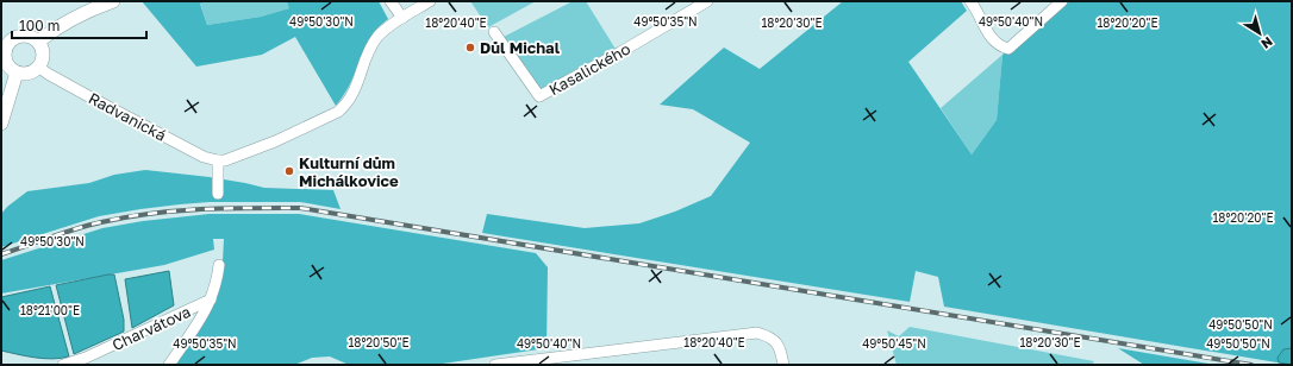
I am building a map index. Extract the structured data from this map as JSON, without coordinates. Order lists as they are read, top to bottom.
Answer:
{
  "streets": {
    "street": ["Kasalického", "Radvanická", "Charvátova"]
  },
  "places": ["Důl Michal", "Kulturní dům Michálkovice"],
  "scale_bar": "100 m",
  "north": "bottom right",
  "coordinates": [
    "49°50'30\"N",
    "49°50'35\"N",
    "49°50'40\"N",
    "18°20'40\"E",
    "18°20'30\"E",
    "18°20'20\"E",
    "18°21'00\"E",
    "49°50'50\"N",
    "18°20'50\"E",
    "49°50'45\"N"
  ]
}
